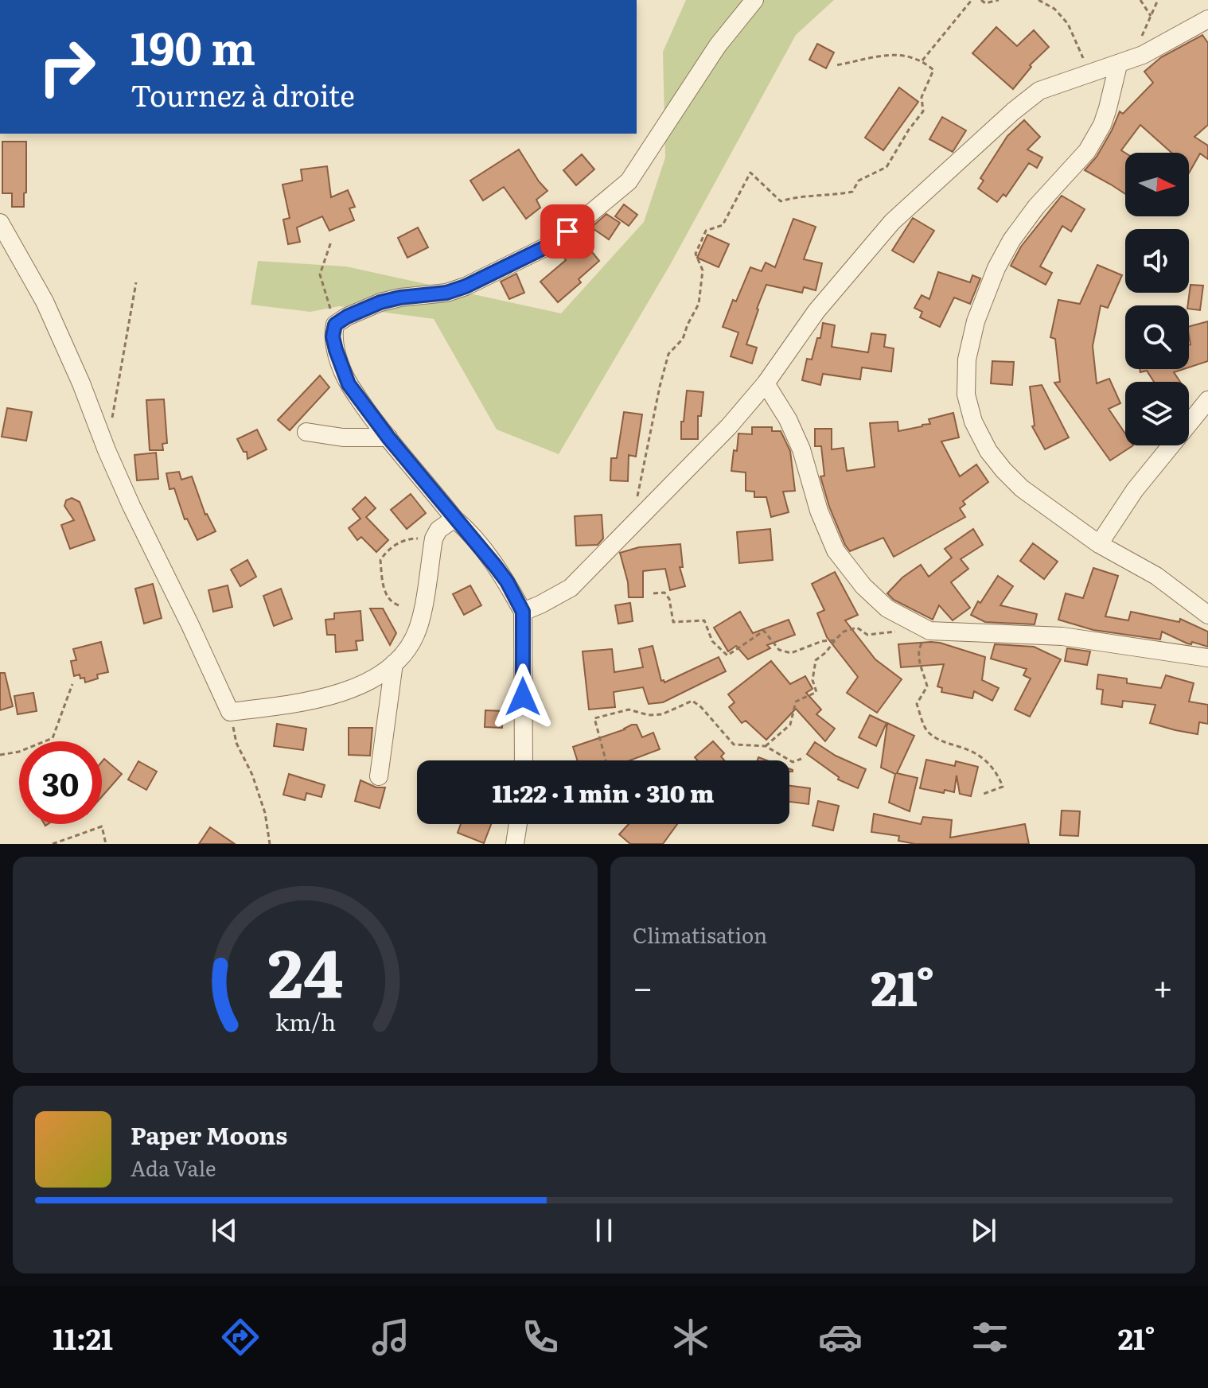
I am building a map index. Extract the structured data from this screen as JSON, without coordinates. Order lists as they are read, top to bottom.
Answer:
{
  "north": "right",
  "page": {
    "turn": ["190 m", "Tournez à droite"],
    "limit": "30",
    "trip": "11:22 · 1 min · 310 m",
    "tile": "Climatisation",
    "heat": ["−", "21°", "+"],
    "song": ["Paper Moons", "Ada Vale"],
    "tabs": ["11:21", "21°"],
    "gauge": ["24", "km/h"]
  }
}
